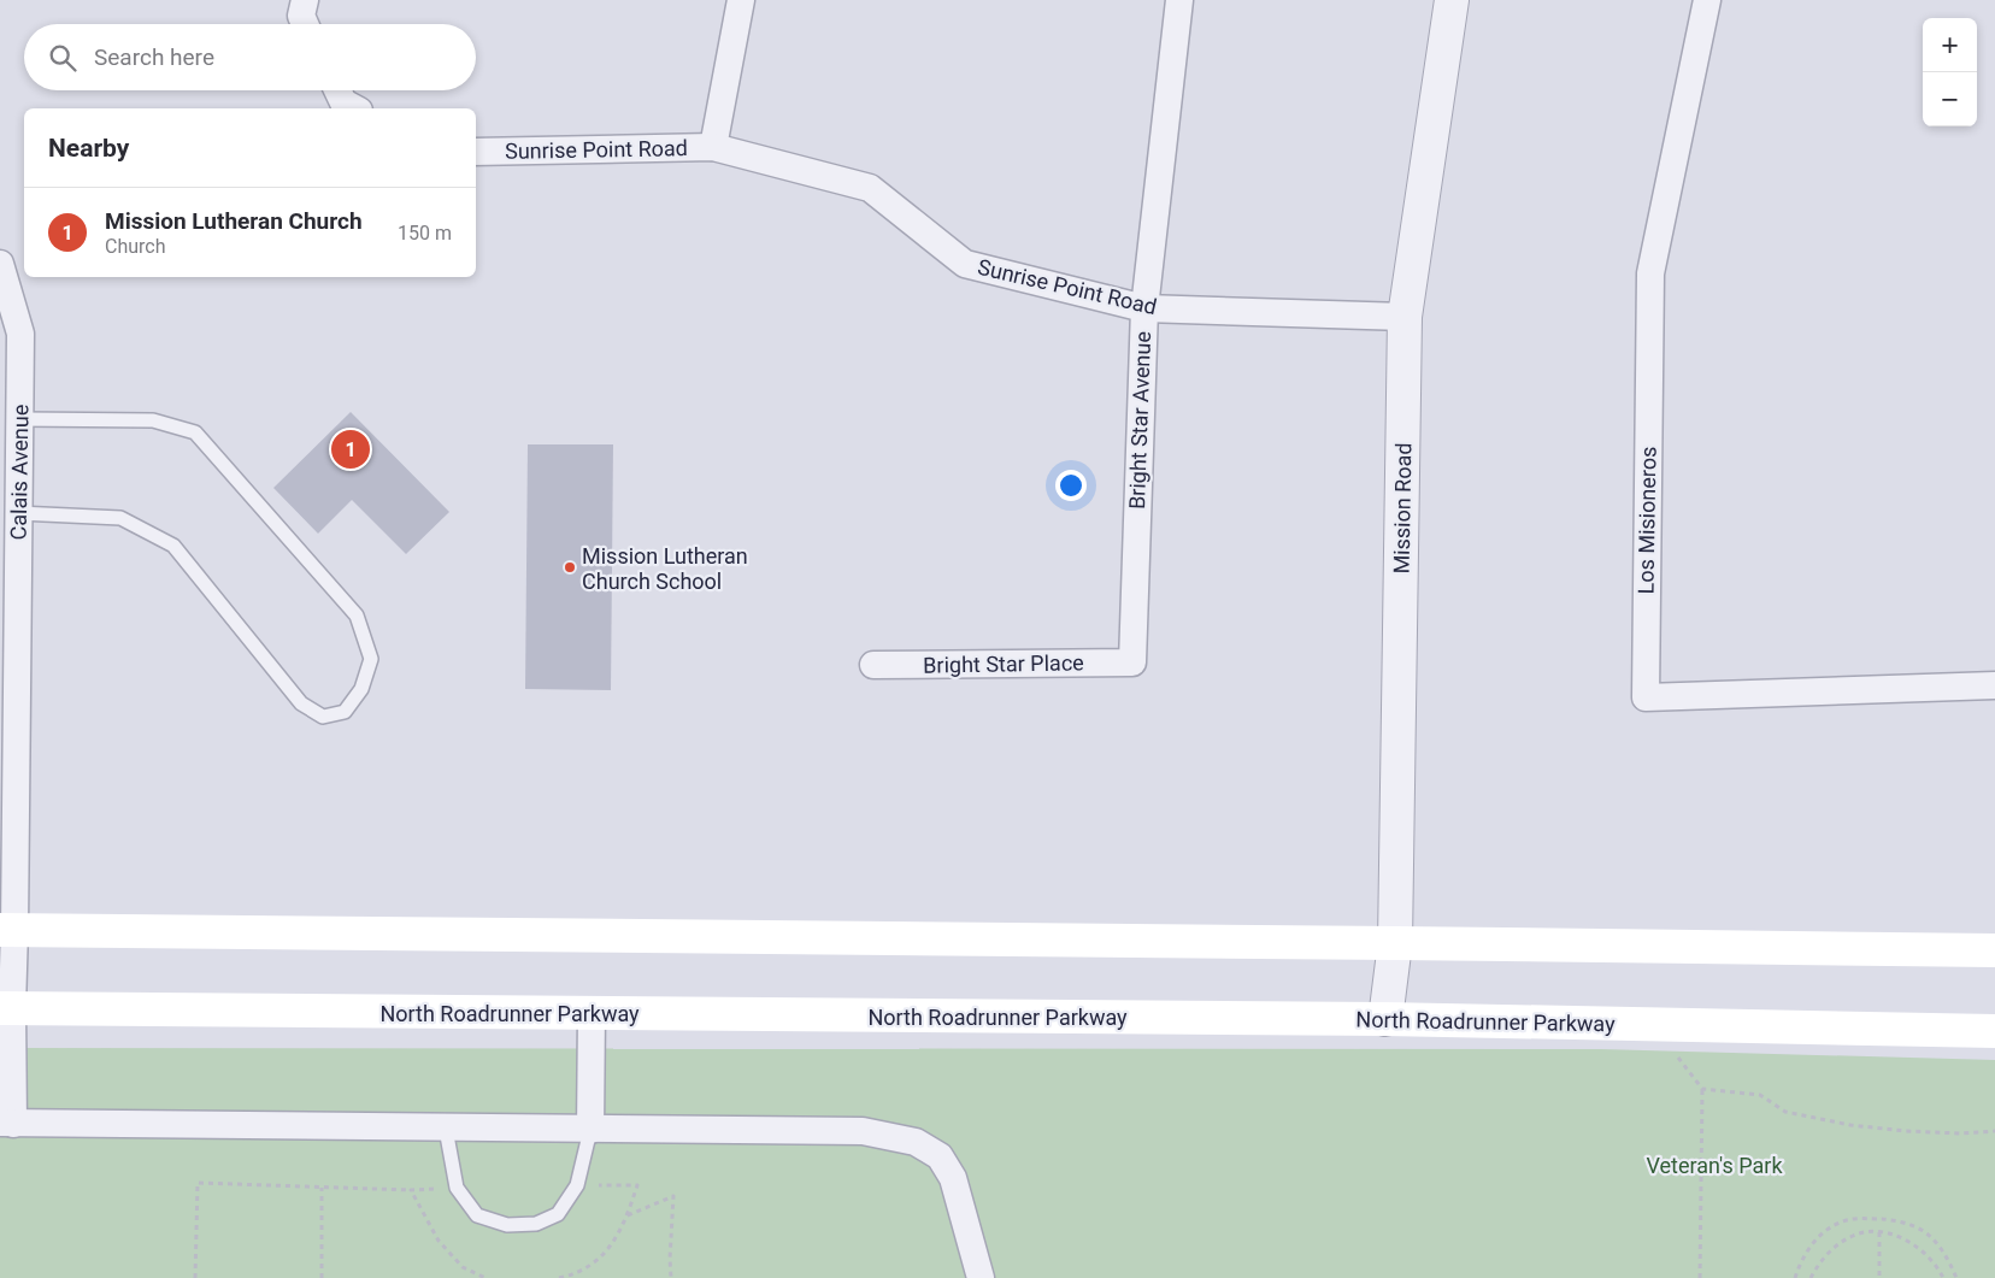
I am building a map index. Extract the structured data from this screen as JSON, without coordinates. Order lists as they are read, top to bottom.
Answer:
{
  "streets": {
    "main road": ["North Roadrunner Parkway"],
    "street": [
      "Sunrise Point Road",
      "Bright Star Avenue",
      "Calais Avenue",
      "Mission Road",
      "Los Misioneros",
      "Bright Star Place"
    ]
  },
  "crossings": [
    ["Sunrise Point Road", "Bright Star Avenue"],
    ["Sunrise Point Road", "Mission Road"],
    ["Bright Star Avenue", "Bright Star Place"],
    ["Calais Avenue", "North Roadrunner Parkway"],
    ["Mission Road", "North Roadrunner Parkway"]
  ],
  "parks": ["Veteran's Park"],
  "places": ["Mission Lutheran Church School"],
  "page": {
    "map_buttons": ["+", "−"],
    "search": "Search here",
    "heading": "Nearby",
    "list": [
      {
        "mark": "1",
        "name": "Mission Lutheran Church",
        "note": "Church",
        "value": "150 m"
      }
    ],
    "pins": "1"
  }
}
